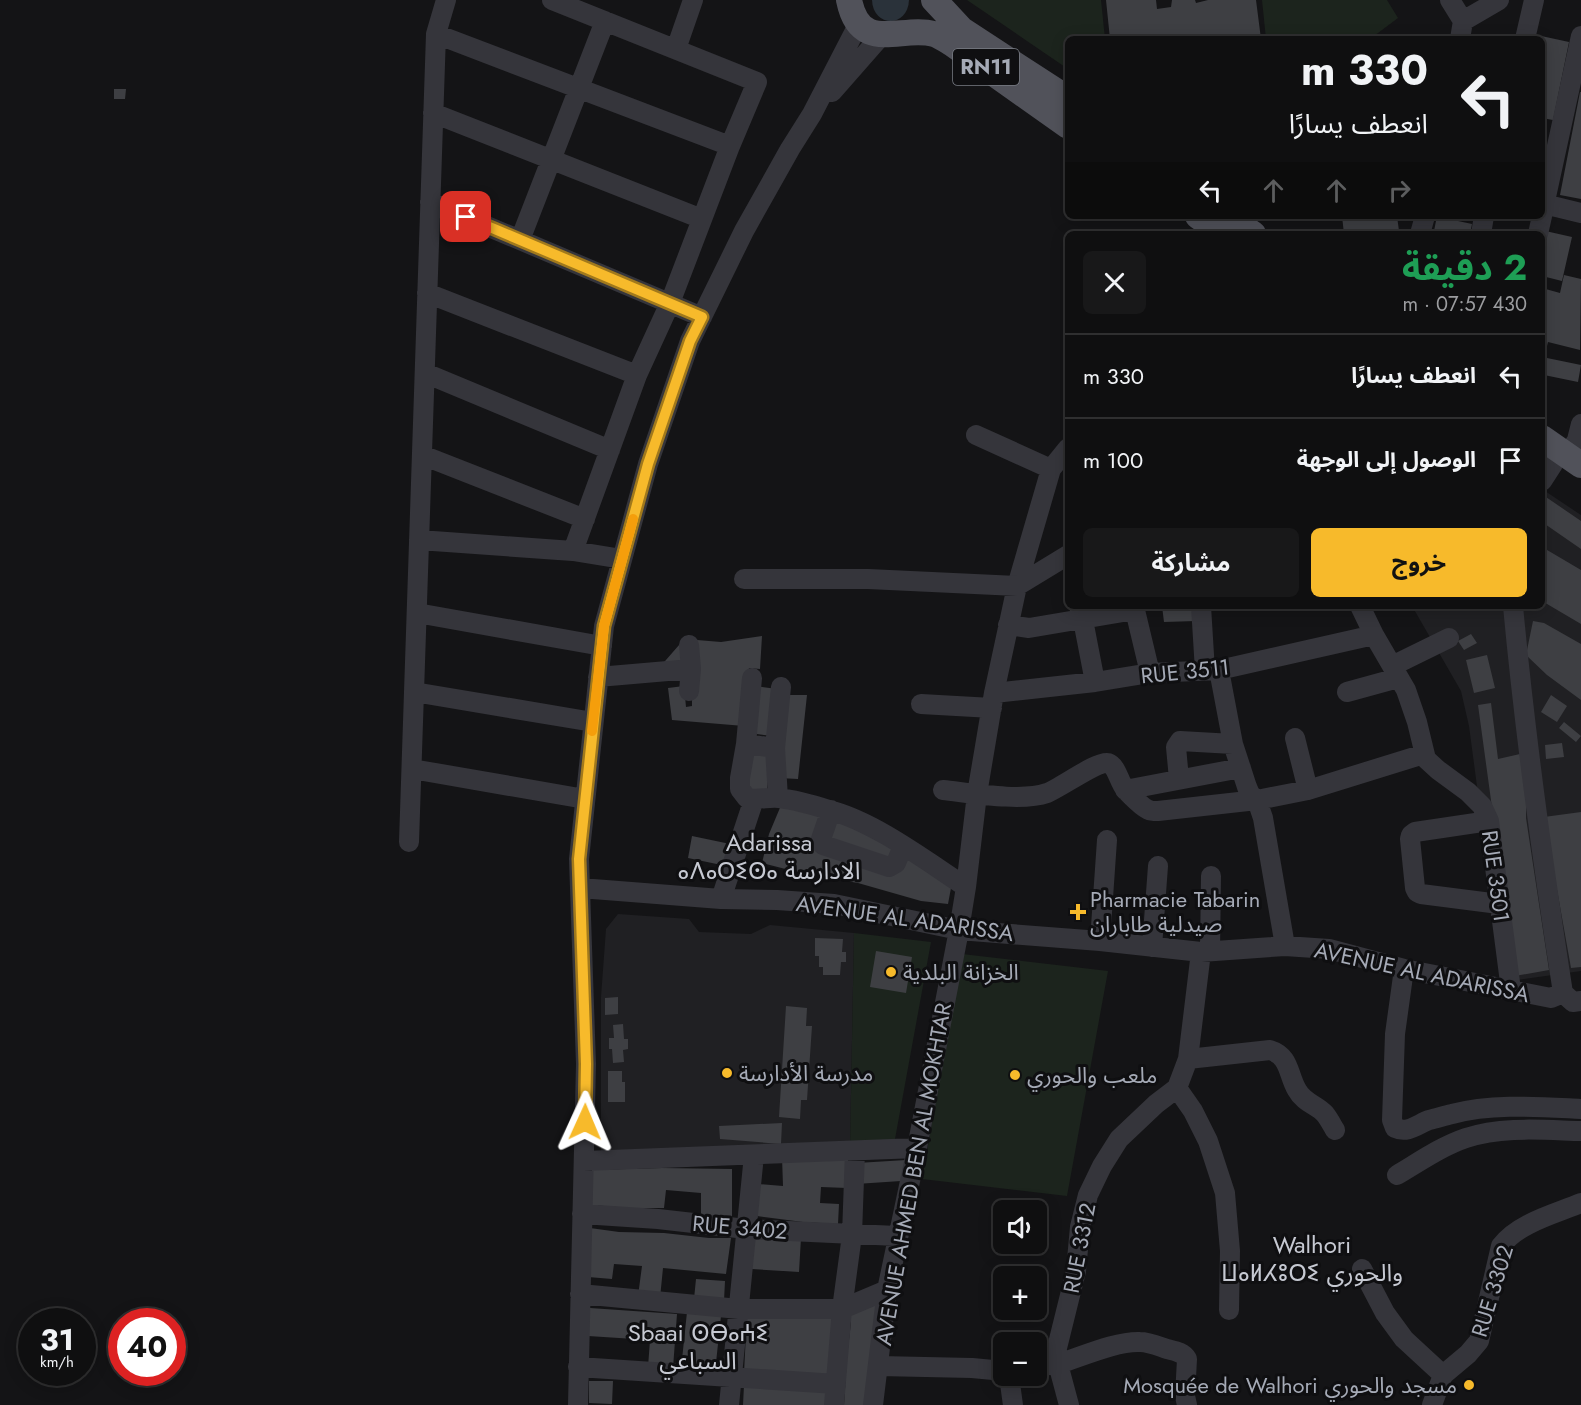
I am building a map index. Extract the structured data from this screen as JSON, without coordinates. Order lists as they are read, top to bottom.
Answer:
{
  "streets": {
    "main road": ["RN11"],
    "street": [
      "RUE 3511",
      "RUE 3501",
      "AVENUE AL ADARISSA",
      "AVENUE AHMED BEN AL MOKHTAR",
      "RUE 3402",
      "RUE 3312",
      "RUE 3302"
    ]
  },
  "crossings": [
    ["RUE 3511", "AVENUE AHMED BEN AL MOKHTAR"],
    ["RUE 3501", "AVENUE AL ADARISSA"],
    ["AVENUE AL ADARISSA", "AVENUE AHMED BEN AL MOKHTAR"],
    ["AVENUE AHMED BEN AL MOKHTAR", "RUE 3402"]
  ],
  "districts": ["Adarissa ⴰⴷⴰⵔⵉⵙⴰ الادارسة", "Walhori ⵡⴰⵍⵃⵓⵔⵉ والحوري", "Sbaai ⵙⴱⴰⵄⵉ السباعي"],
  "places": {
    "health": ["Pharmacie Tabarin صيدلية طاباران"],
    "other": [
      "الخزانة البلدية",
      "مدرسة الأدارسة",
      "ملعب والحوري",
      "Mosquée de Walhori مسجد والحوري"
    ]
  },
  "page": {
    "turn": ["330 m", "انعطف يسارًا"],
    "heading": ["2 دقيقة", "430 m · 07:57"],
    "list": [
      {
        "name": "انعطف يسارًا",
        "value": "330 m"
      },
      {
        "name": "الوصول إلى الوجهة",
        "value": "100 m"
      }
    ],
    "buttons": ["خروج", "مشاركة"],
    "map_buttons": ["+", "−"],
    "speed": "31 km/h",
    "limit": "40"
  }
}
